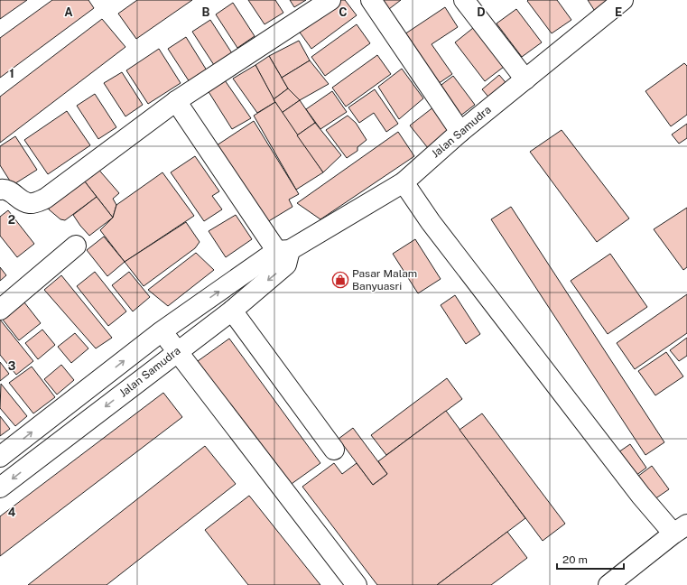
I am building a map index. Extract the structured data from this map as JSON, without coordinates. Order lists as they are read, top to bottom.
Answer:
{
  "streets": {
    "main road": ["Jalan Samudra"]
  },
  "places": {
    "shop": ["Pasar Malam Banyuasri"]
  },
  "scale_bar": "20 m",
  "grid": {
    "columns": [
      "A",
      "B",
      "C",
      "D",
      "E"
    ],
    "rows": [
      "1",
      "2",
      "3",
      "4"
    ]
  }
}
